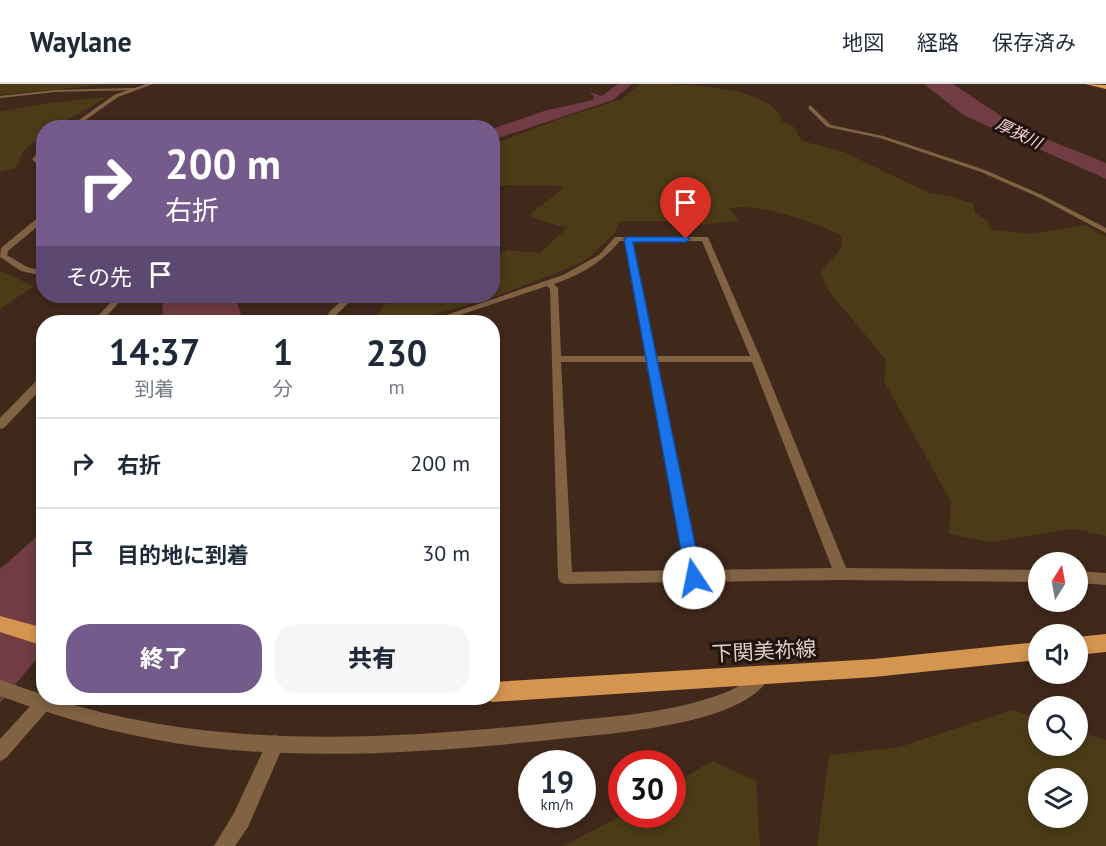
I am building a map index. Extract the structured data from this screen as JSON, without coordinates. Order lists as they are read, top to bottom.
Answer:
{
  "streets": {
    "main road": ["下関美祢線"]
  },
  "water": ["厚狭川"],
  "north": "top",
  "page": {
    "header": "Waylane",
    "nav": ["地図", "経路", "保存済み"],
    "turn": ["200 m", "右折"],
    "then": "その先",
    "eta": [
      "14:37",
      "到着",
      "1",
      "分",
      "230",
      "m"
    ],
    "list": [
      {
        "name": "右折",
        "value": "200 m"
      },
      {
        "name": "目的地に到着",
        "value": "30 m"
      }
    ],
    "buttons": ["終了", "共有"],
    "speed": "19 km/h",
    "limit": "30"
  }
}
